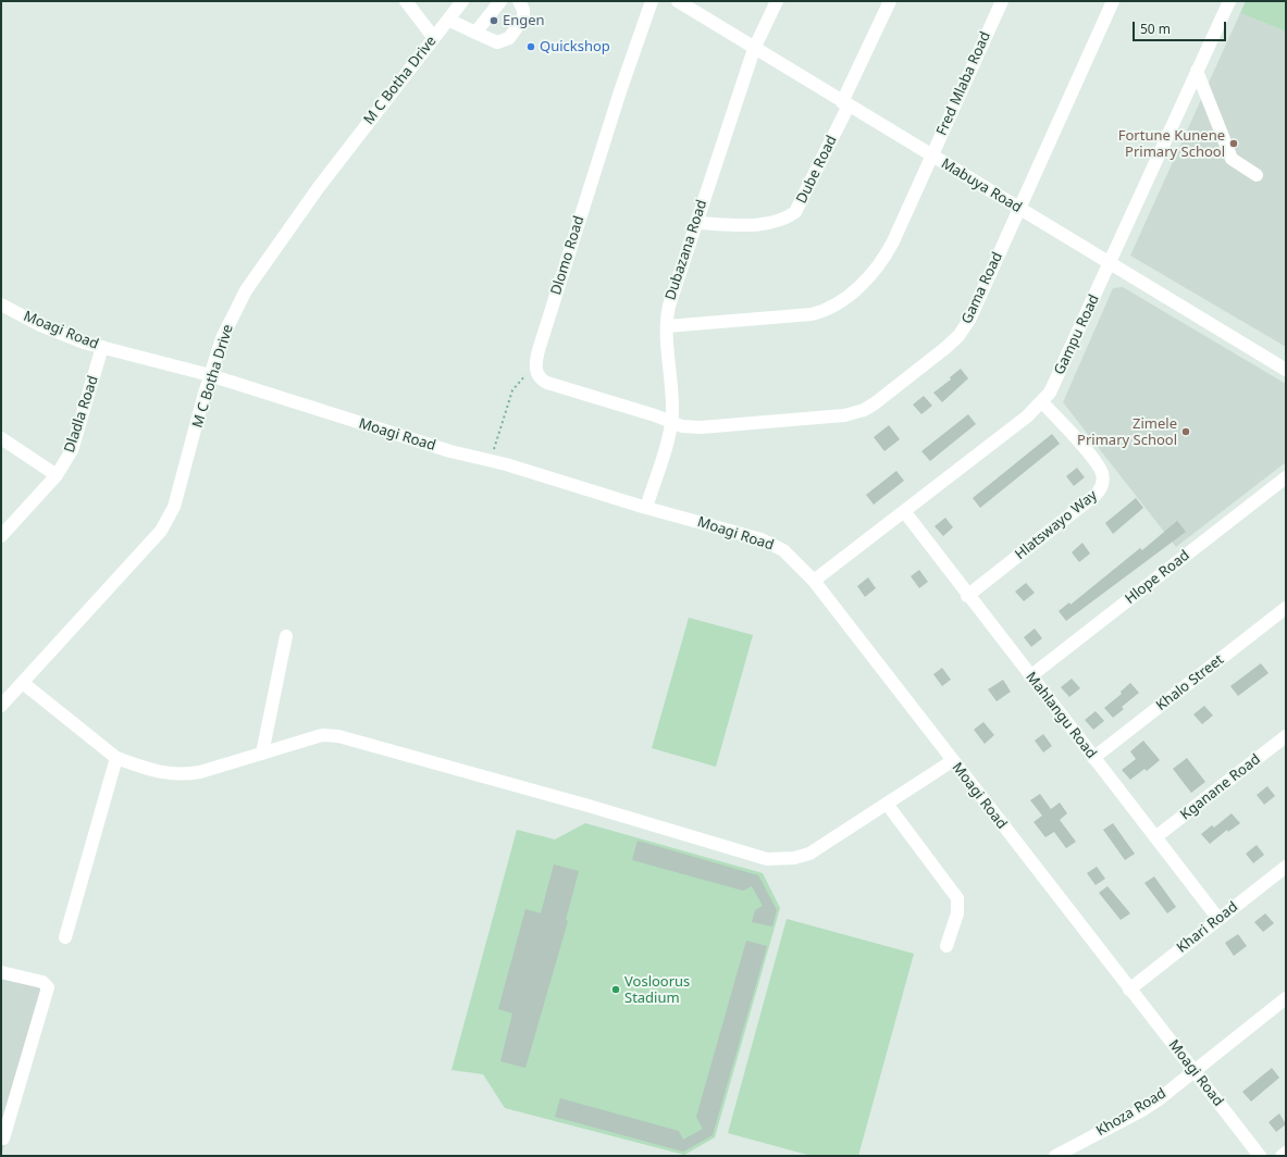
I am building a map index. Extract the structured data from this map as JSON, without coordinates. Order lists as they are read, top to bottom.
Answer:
{
  "streets": {
    "street": [
      "M C Botha Drive",
      "Fred Mlaba Road",
      "Dube Road",
      "Mabuya Road",
      "Dubazana Road",
      "Dlomo Road",
      "Gama Road",
      "Moagi Road",
      "Gampu Road",
      "Dladla Road",
      "Hlatswayo Way",
      "Hlope Road",
      "Khalo Street",
      "Mahlangu Road",
      "Kganane Road",
      "Khari Road",
      "Khoza Road"
    ]
  },
  "crossings": [
    ["M C Botha Drive", "Moagi Road"],
    ["Fred Mlaba Road", "Mabuya Road"],
    ["Fred Mlaba Road", "Dubazana Road"],
    ["Dube Road", "Mabuya Road"],
    ["Dube Road", "Dubazana Road"],
    ["Mabuya Road", "Dubazana Road"],
    ["Mabuya Road", "Gama Road"],
    ["Mabuya Road", "Gampu Road"],
    ["Dubazana Road", "Gama Road"],
    ["Dubazana Road", "Moagi Road"],
    ["Moagi Road", "Gampu Road"],
    ["Moagi Road", "Dladla Road"],
    ["Moagi Road", "Khari Road"],
    ["Moagi Road", "Khoza Road"],
    ["Gampu Road", "Hlatswayo Way"],
    ["Gampu Road", "Mahlangu Road"],
    ["Hlatswayo Way", "Mahlangu Road"],
    ["Hlope Road", "Mahlangu Road"],
    ["Khalo Street", "Mahlangu Road"],
    ["Mahlangu Road", "Kganane Road"],
    ["Mahlangu Road", "Khari Road"]
  ],
  "places": [
    "Engen",
    "Quickshop",
    "Fortune Kunene Primary School",
    "Zimele Primary School",
    "Vosloorus Stadium"
  ],
  "scale_bar": "50 m"
}
